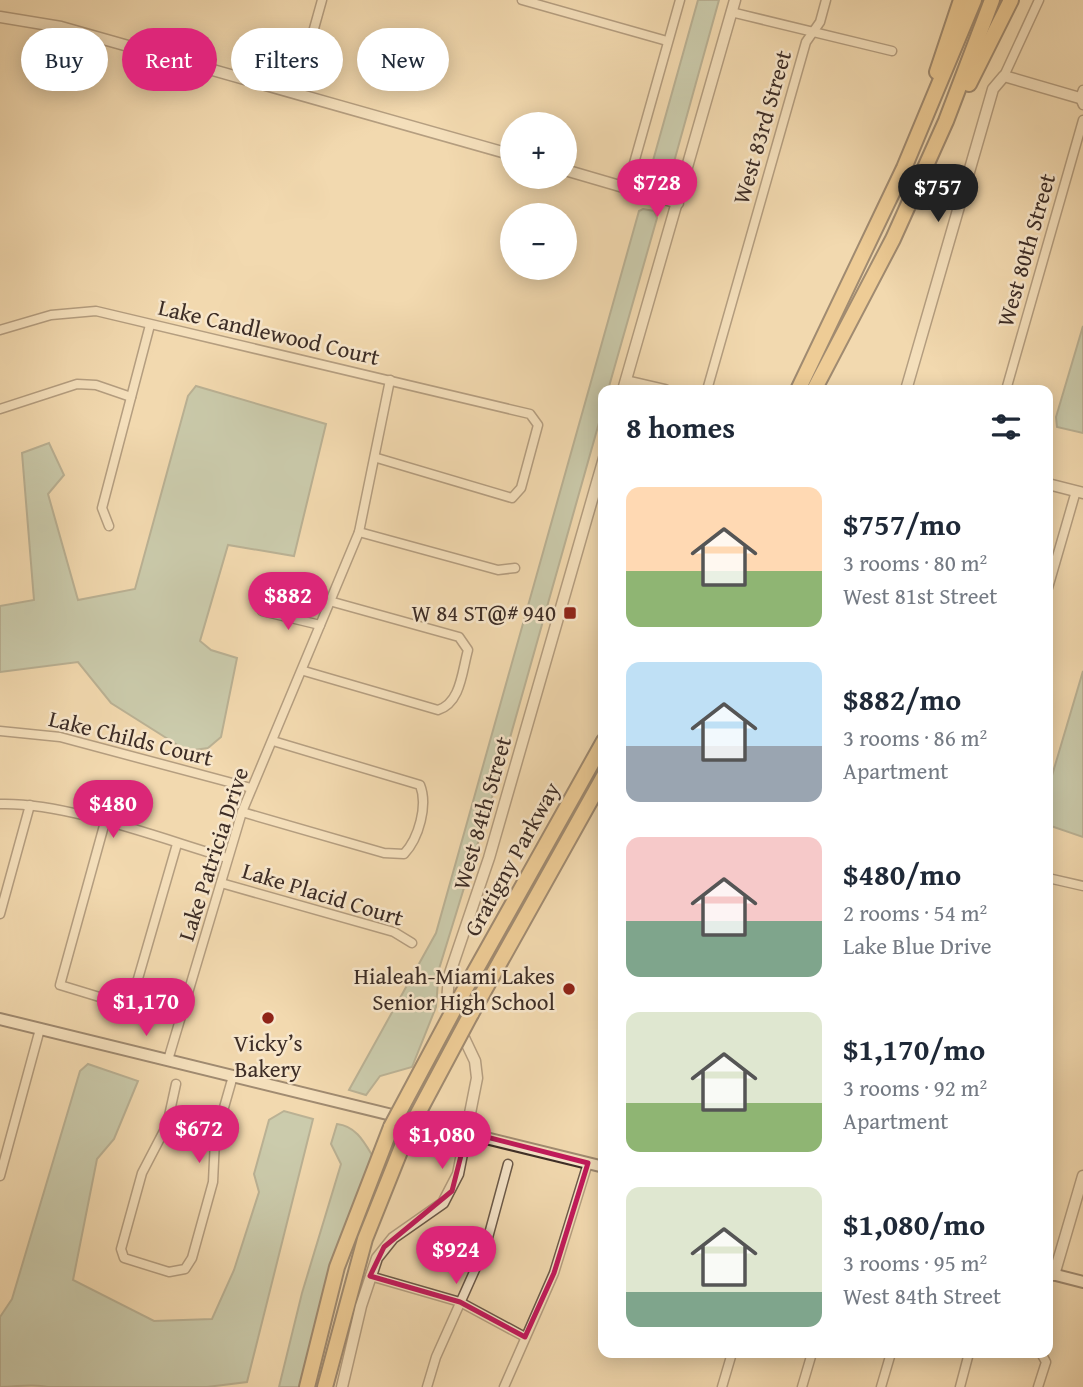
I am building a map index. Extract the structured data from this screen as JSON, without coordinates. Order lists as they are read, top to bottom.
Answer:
{
  "streets": {
    "highway": ["Gratigny Parkway"],
    "street": [
      "West 83rd Street",
      "West 80th Street",
      "Lake Candlewood Court",
      "Lake Childs Court",
      "West 84th Street",
      "Lake Patricia Drive",
      "Lake Placid Court"
    ]
  },
  "crossings": [
    ["Lake Candlewood Court", "Lake Patricia Drive"],
    ["Lake Childs Court", "Lake Patricia Drive"],
    ["Lake Patricia Drive", "Lake Placid Court"]
  ],
  "places": {
    "transit": ["W 84 ST@# 940"],
    "other": ["Hialeah-Miami Lakes Senior High School", "Vicky’s Bakery"]
  },
  "page": {
    "chip": [
      "Buy",
      "Rent",
      "Filters",
      "New"
    ],
    "map_buttons": ["+", "−"],
    "price": [
      "$728",
      "$757",
      "$882",
      "$480",
      "$1,170",
      "$672",
      "$1,080",
      "$924"
    ],
    "heading": "8 homes",
    "list": [
      {
        "name": "$757/mo",
        "note": "3 rooms · 80 m² · West 81st Street"
      },
      {
        "name": "$882/mo",
        "note": "3 rooms · 86 m² · Apartment"
      },
      {
        "name": "$480/mo",
        "note": "2 rooms · 54 m² · Lake Blue Drive"
      },
      {
        "name": "$1,170/mo",
        "note": "3 rooms · 92 m² · Apartment"
      },
      {
        "name": "$1,080/mo",
        "note": "3 rooms · 95 m² · West 84th Street"
      }
    ]
  }
}
